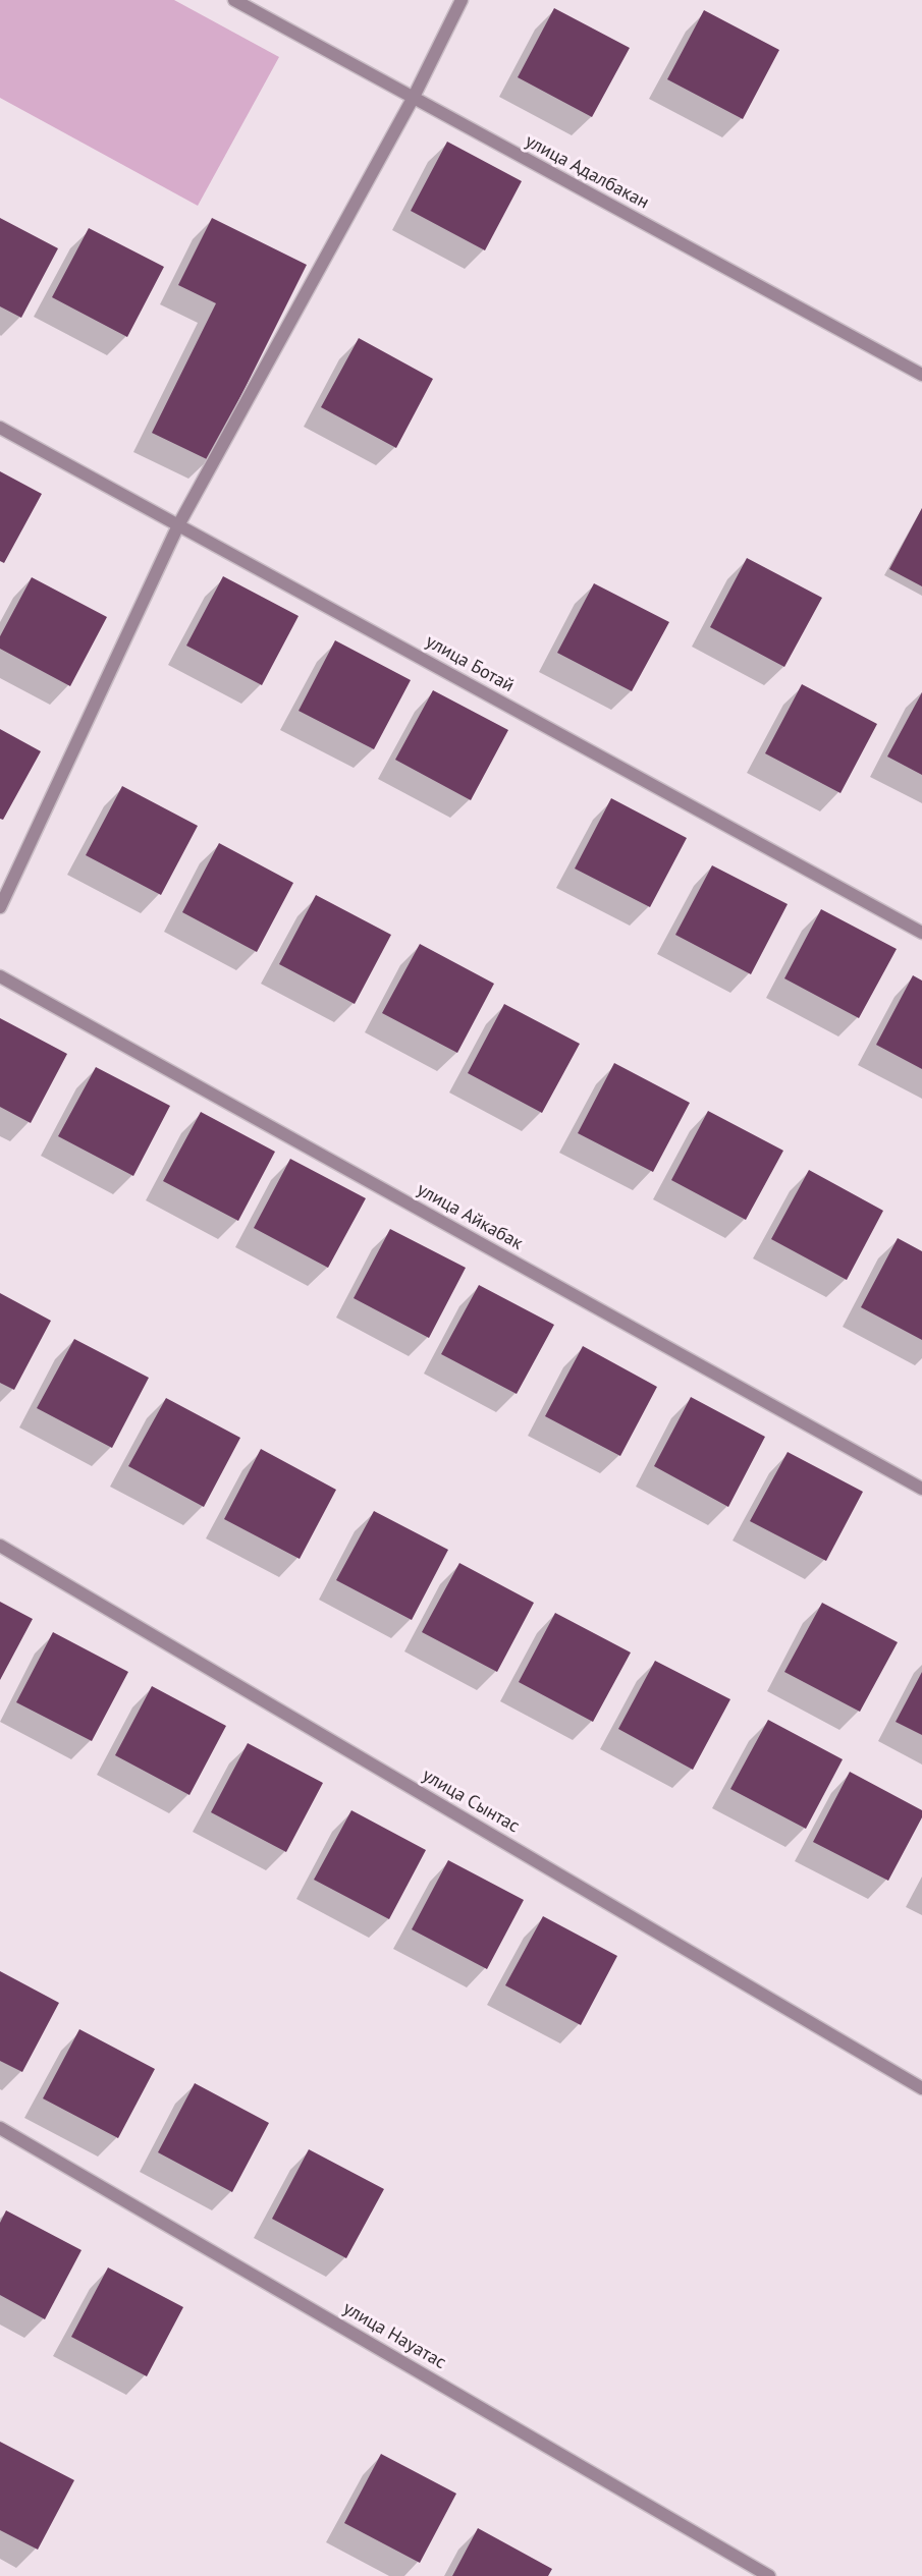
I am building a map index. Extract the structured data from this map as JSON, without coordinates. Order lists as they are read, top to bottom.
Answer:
{
  "streets": {
    "street": [
      "улица Адалбакан",
      "улица Ботай",
      "улица Айкабак",
      "улица Сынтас",
      "улица Науатас"
    ]
  }
}
